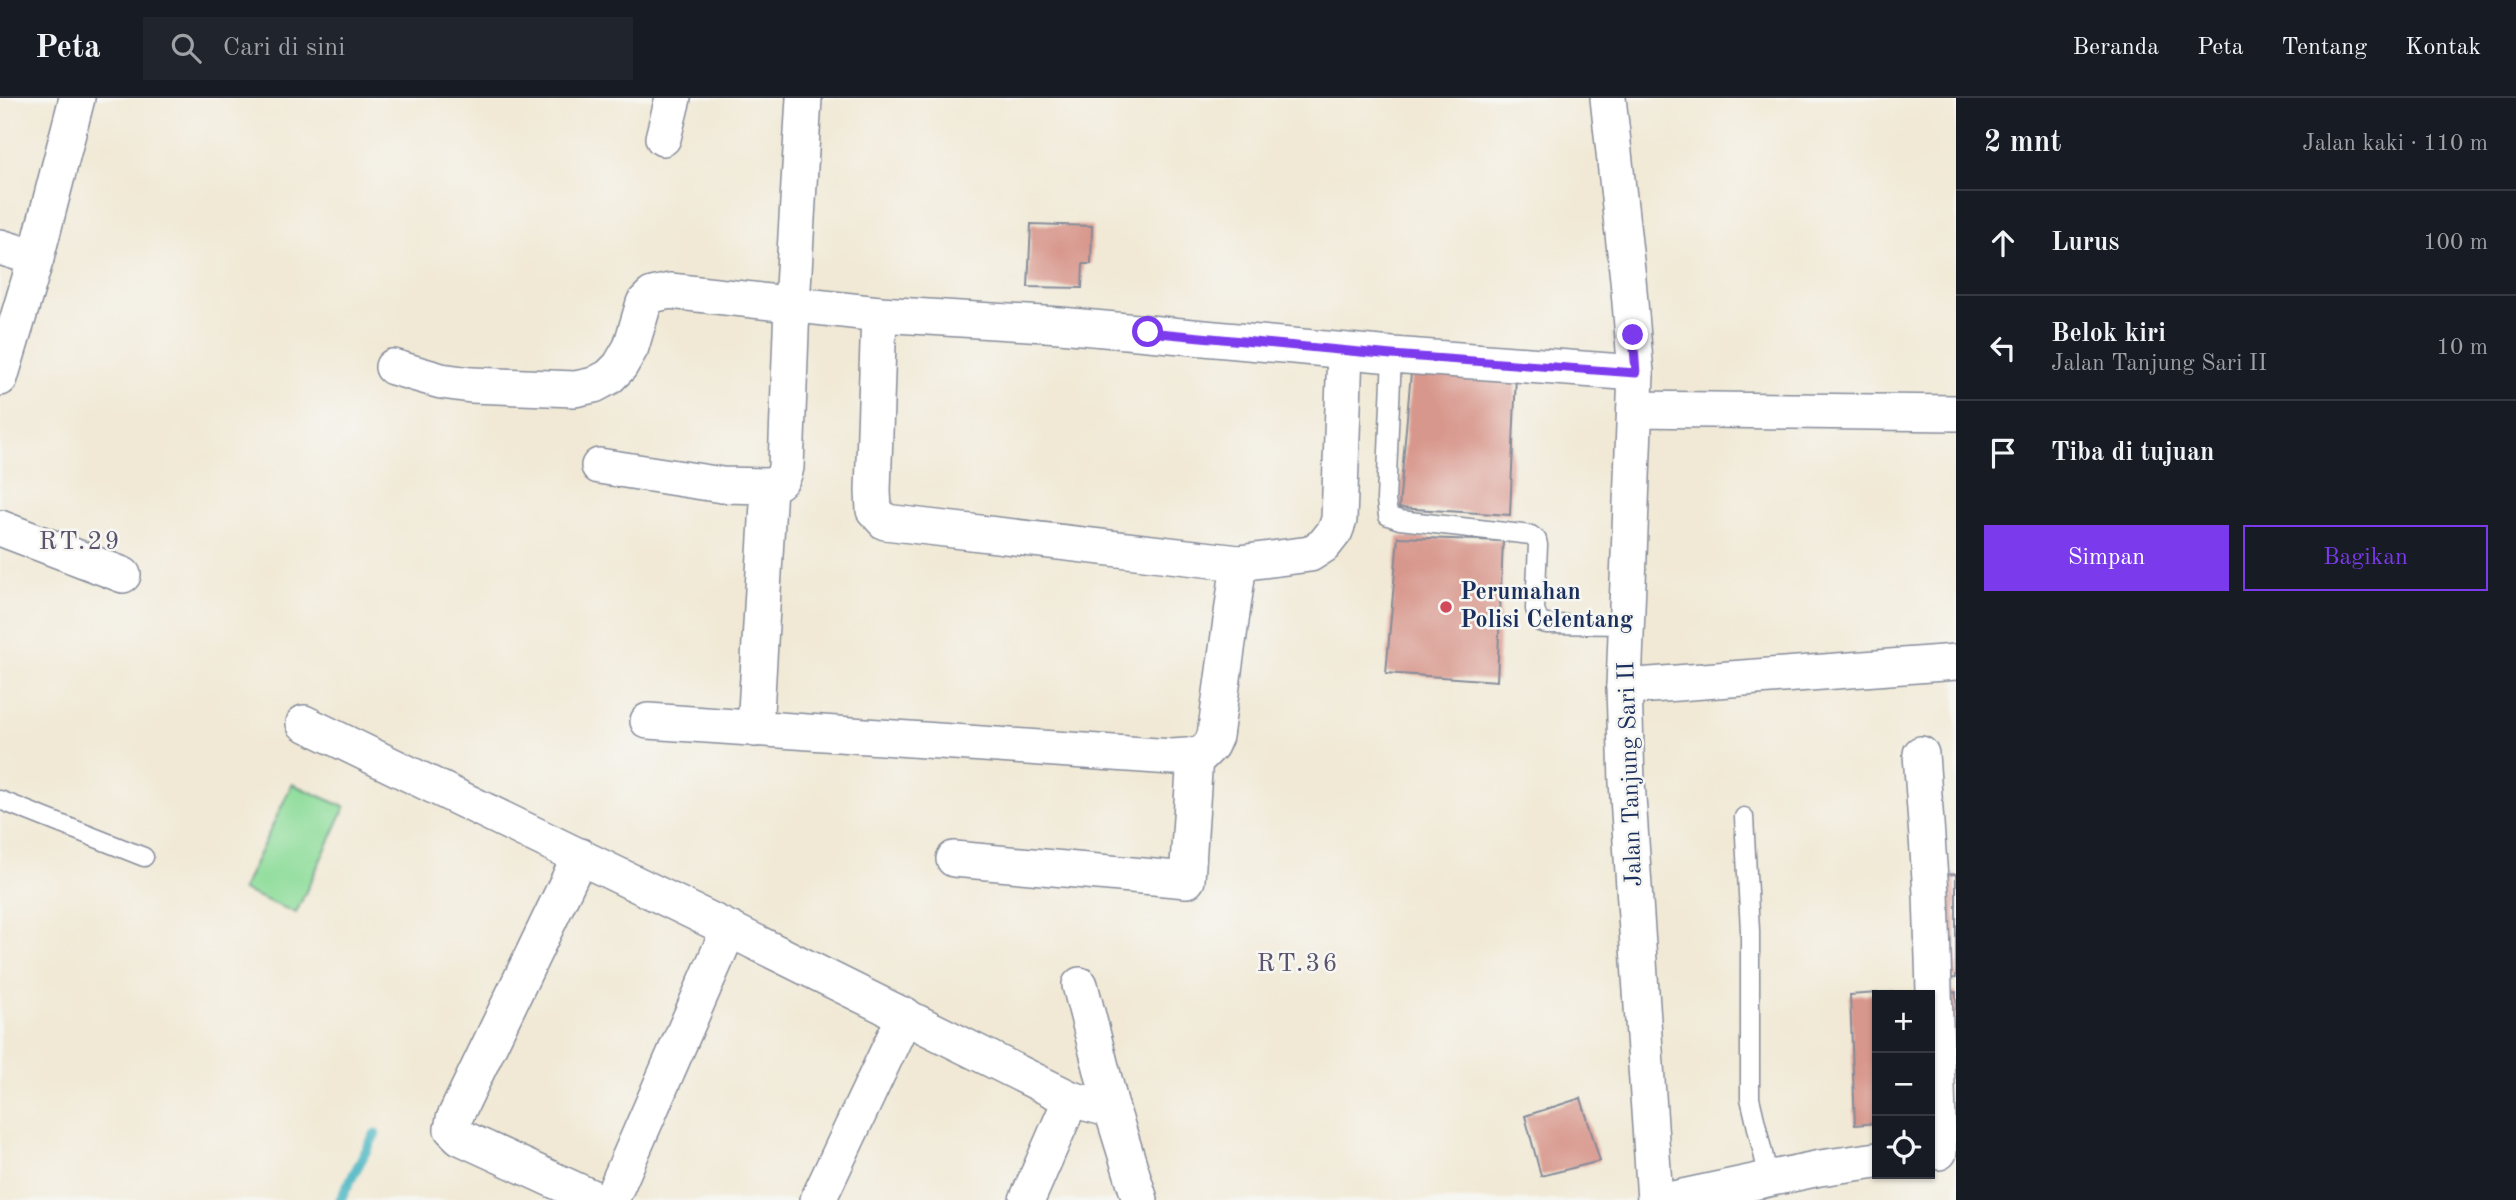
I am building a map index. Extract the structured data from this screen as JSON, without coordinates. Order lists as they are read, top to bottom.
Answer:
{
  "streets": {
    "street": ["Jalan Tanjung Sari II"]
  },
  "districts": ["RT.29", "RT.36"],
  "places": ["Perumahan Polisi Celentang"],
  "page": {
    "header": "Peta",
    "search": "Cari di sini",
    "nav": [
      "Beranda",
      "Peta",
      "Tentang",
      "Kontak"
    ],
    "heading": ["2 mnt", "Jalan kaki · 110 m"],
    "list": [
      ["Lurus", "100 m"],
      ["Belok kiri", "Jalan Tanjung Sari II", "10 m"],
      "Tiba di tujuan"
    ],
    "buttons": ["Simpan", "Bagikan"],
    "map_buttons": ["+", "−"]
  }
}
